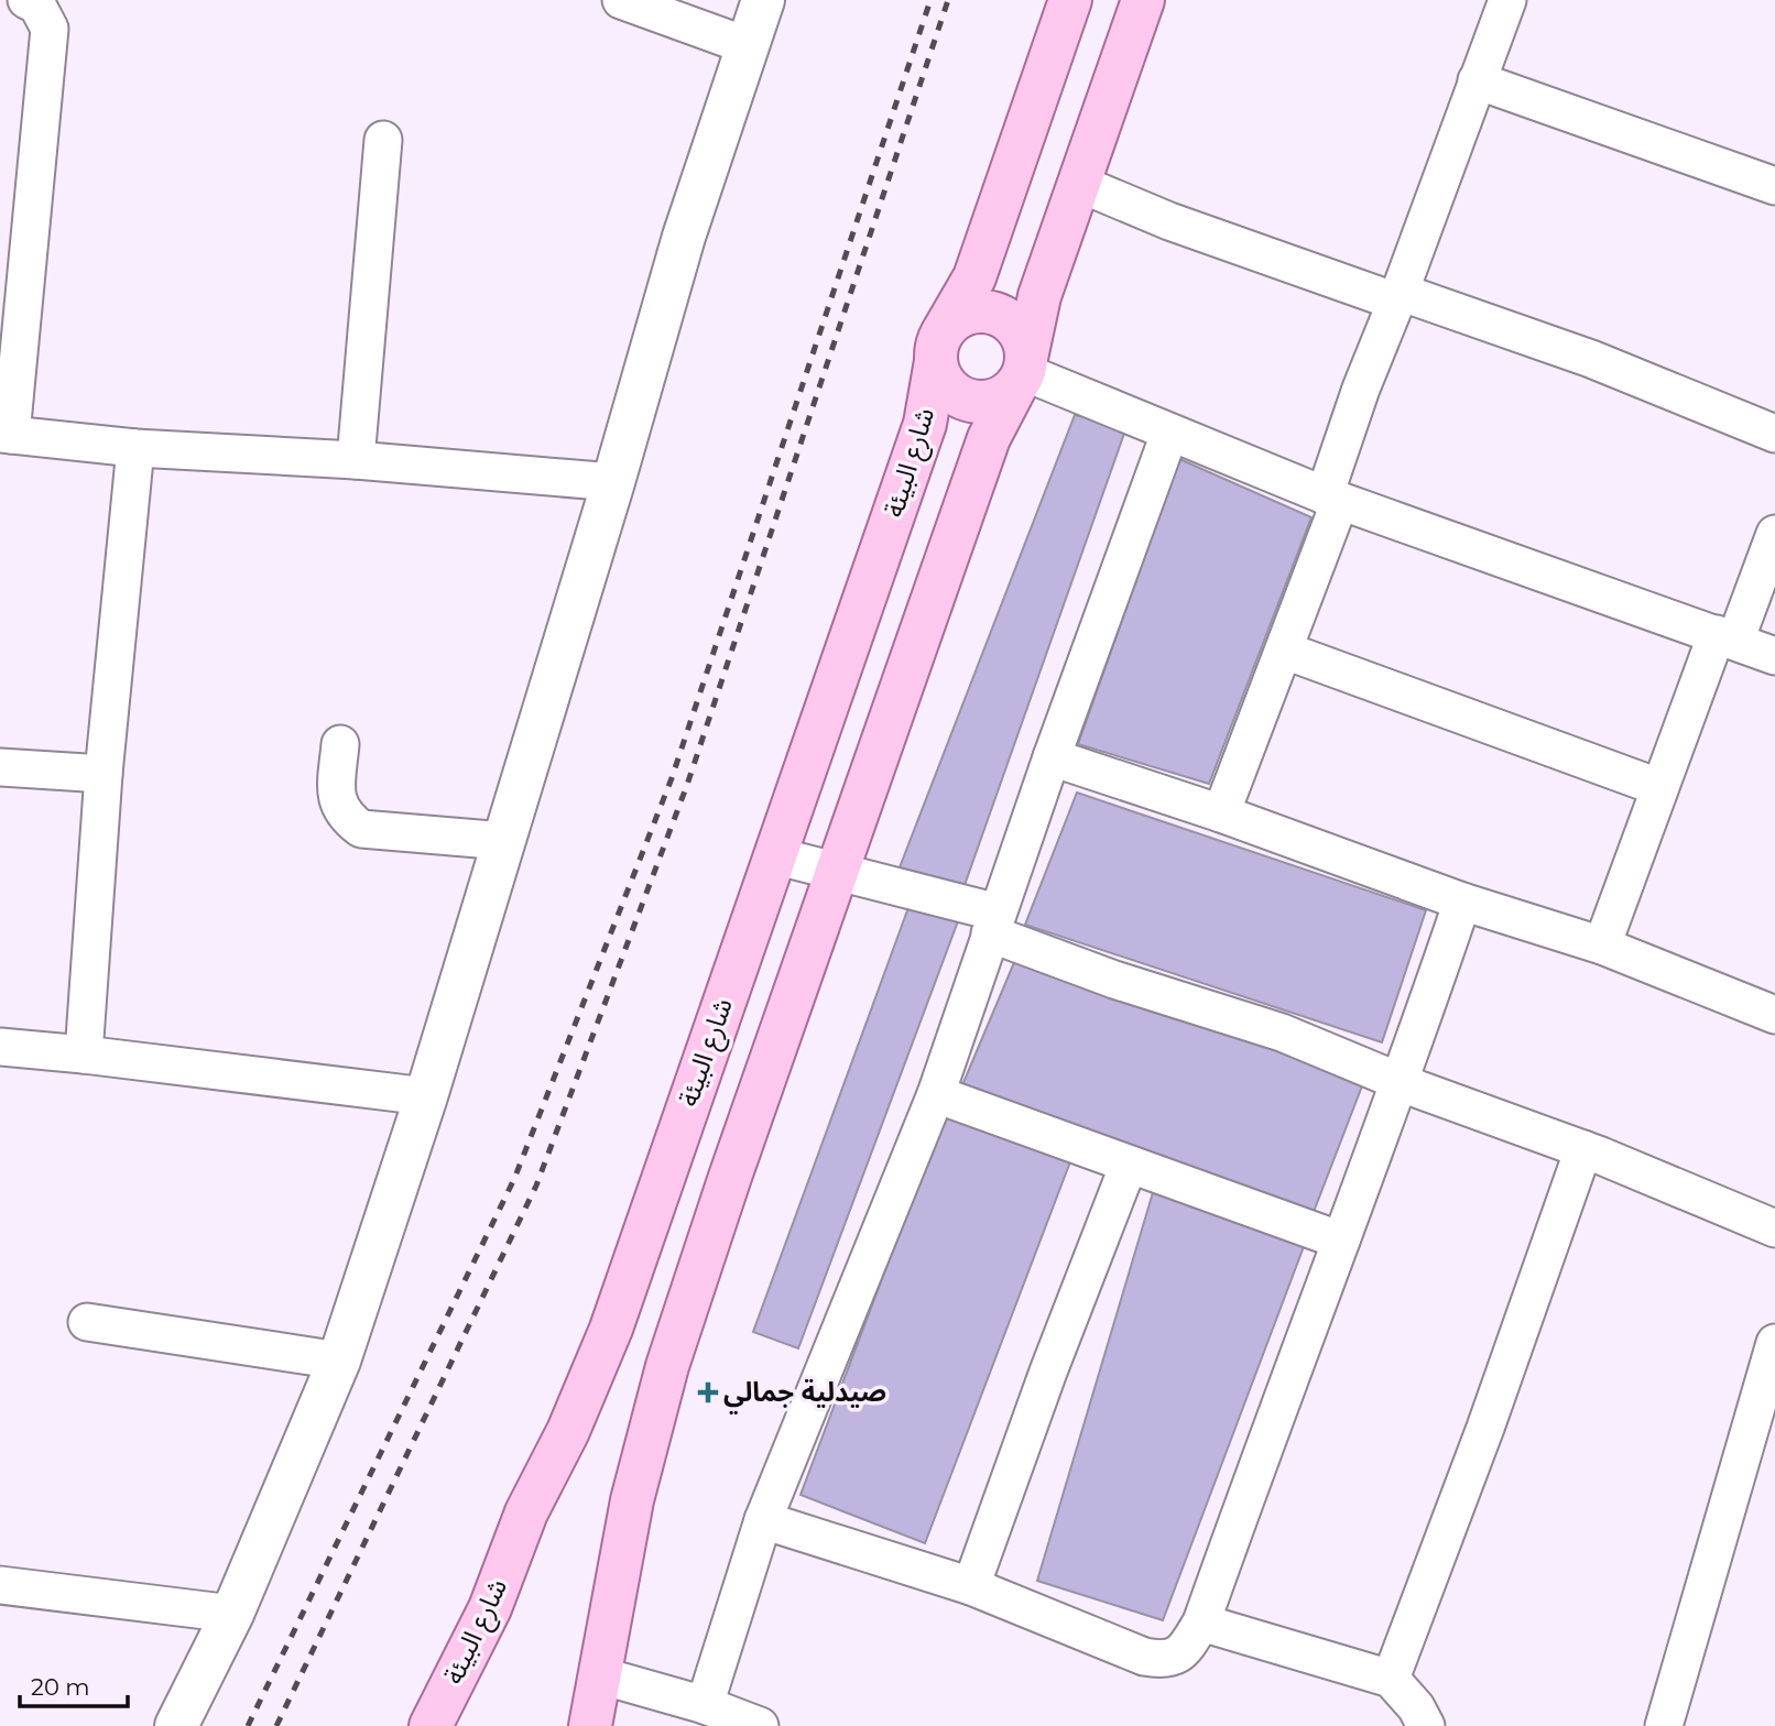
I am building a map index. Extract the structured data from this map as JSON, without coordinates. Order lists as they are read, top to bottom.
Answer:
{
  "streets": {
    "main road": ["شارع البيئة"]
  },
  "places": {
    "health": ["صيدلية جمالي"]
  },
  "scale_bar": "20 m"
}
